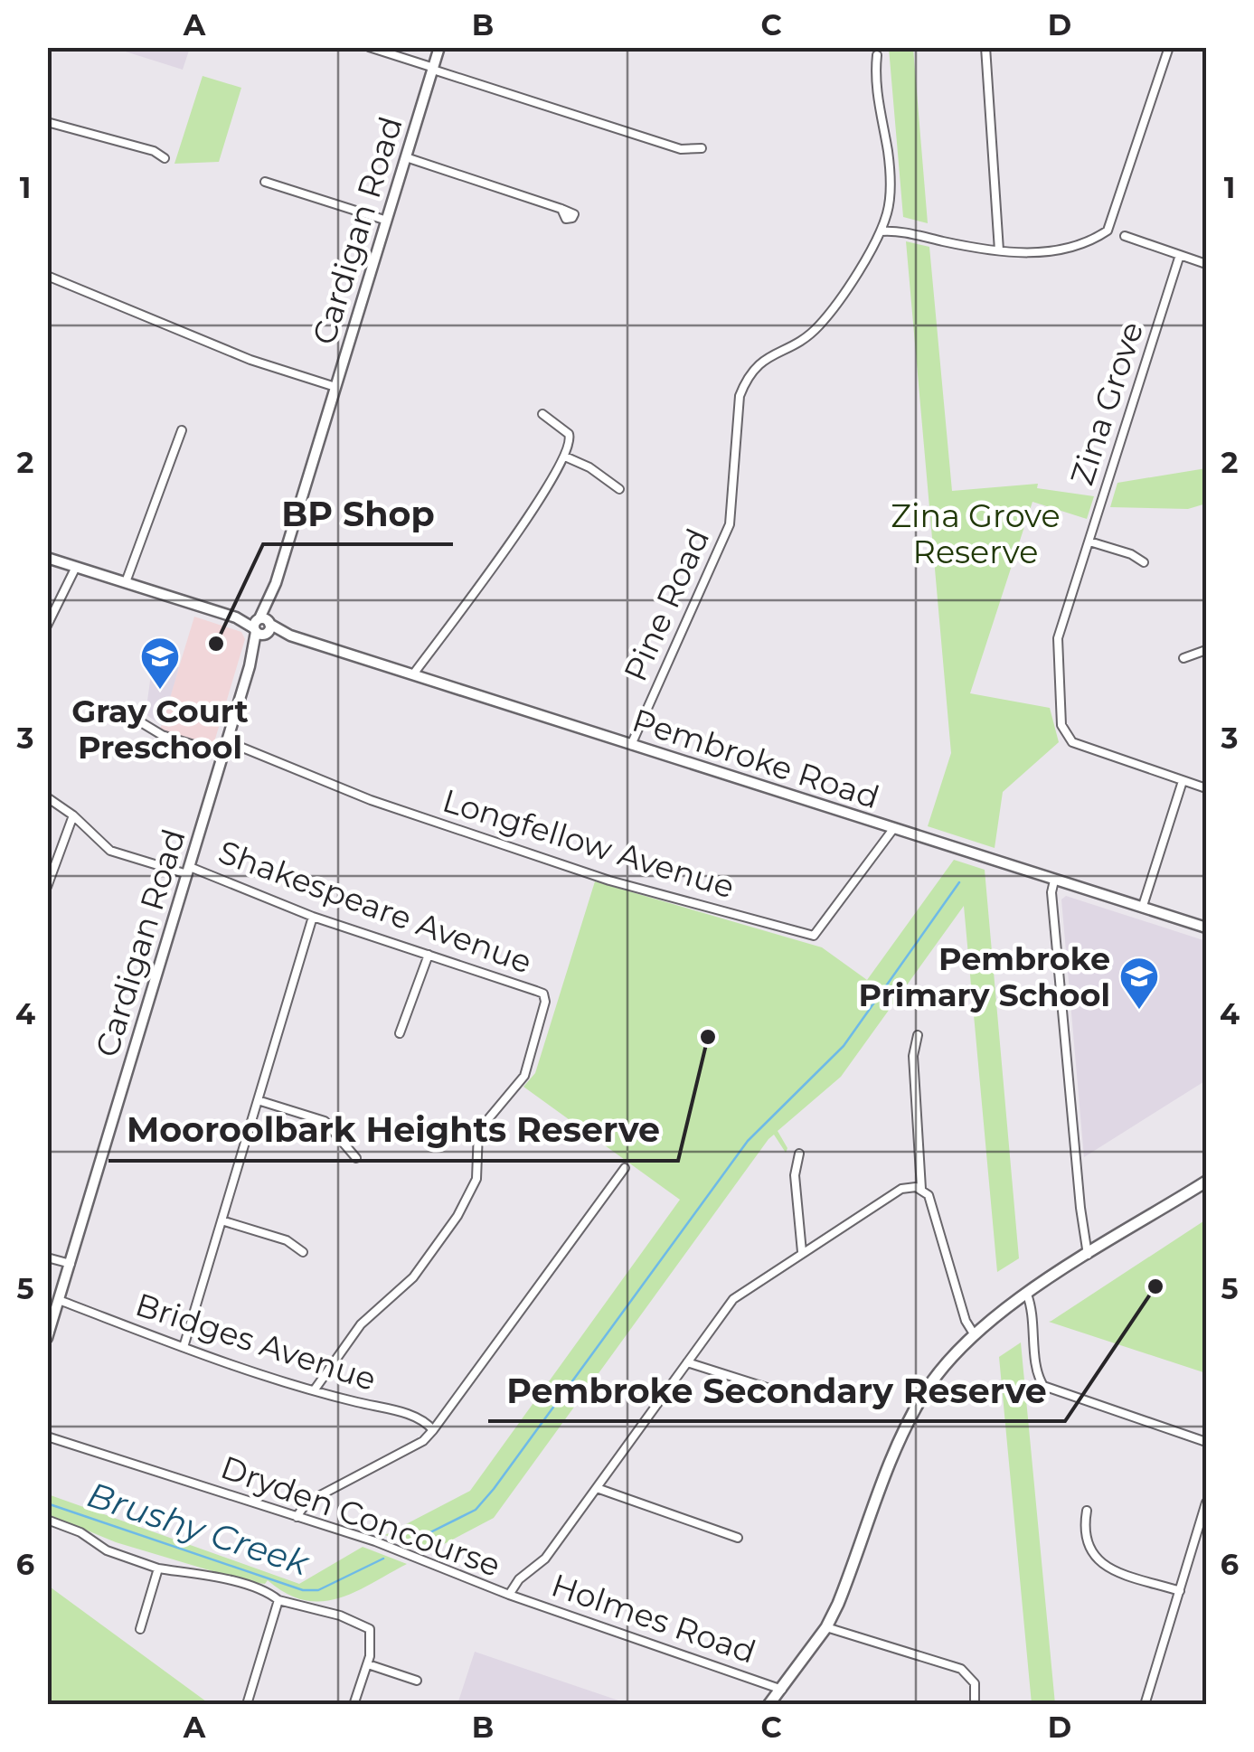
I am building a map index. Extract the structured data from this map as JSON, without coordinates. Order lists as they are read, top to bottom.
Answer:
{
  "streets": {
    "street": [
      "Cardigan Road",
      "Zina Grove",
      "Pine Road",
      "Pembroke Road",
      "Longfellow Avenue",
      "Shakespeare Avenue",
      "Bridges Avenue",
      "Dryden Concourse",
      "Holmes Road"
    ]
  },
  "crossings": [
    ["Cardigan Road", "Pembroke Road"],
    ["Cardigan Road", "Longfellow Avenue"],
    ["Cardigan Road", "Shakespeare Avenue"],
    ["Cardigan Road", "Bridges Avenue"],
    ["Pine Road", "Pembroke Road"],
    ["Pembroke Road", "Longfellow Avenue"],
    ["Shakespeare Avenue", "Bridges Avenue"],
    ["Dryden Concourse", "Holmes Road"]
  ],
  "water": ["Brushy Creek"],
  "parks": ["Zina Grove Reserve"],
  "places": {
    "other": ["BP Shop", "Mooroolbark Heights Reserve", "Pembroke Secondary Reserve"],
    "school or university": ["Gray Court Preschool", "Pembroke Primary School"]
  },
  "grid": {
    "columns": [
      "A",
      "B",
      "C",
      "D"
    ],
    "rows": [
      "1",
      "2",
      "3",
      "4",
      "5",
      "6"
    ]
  }
}
